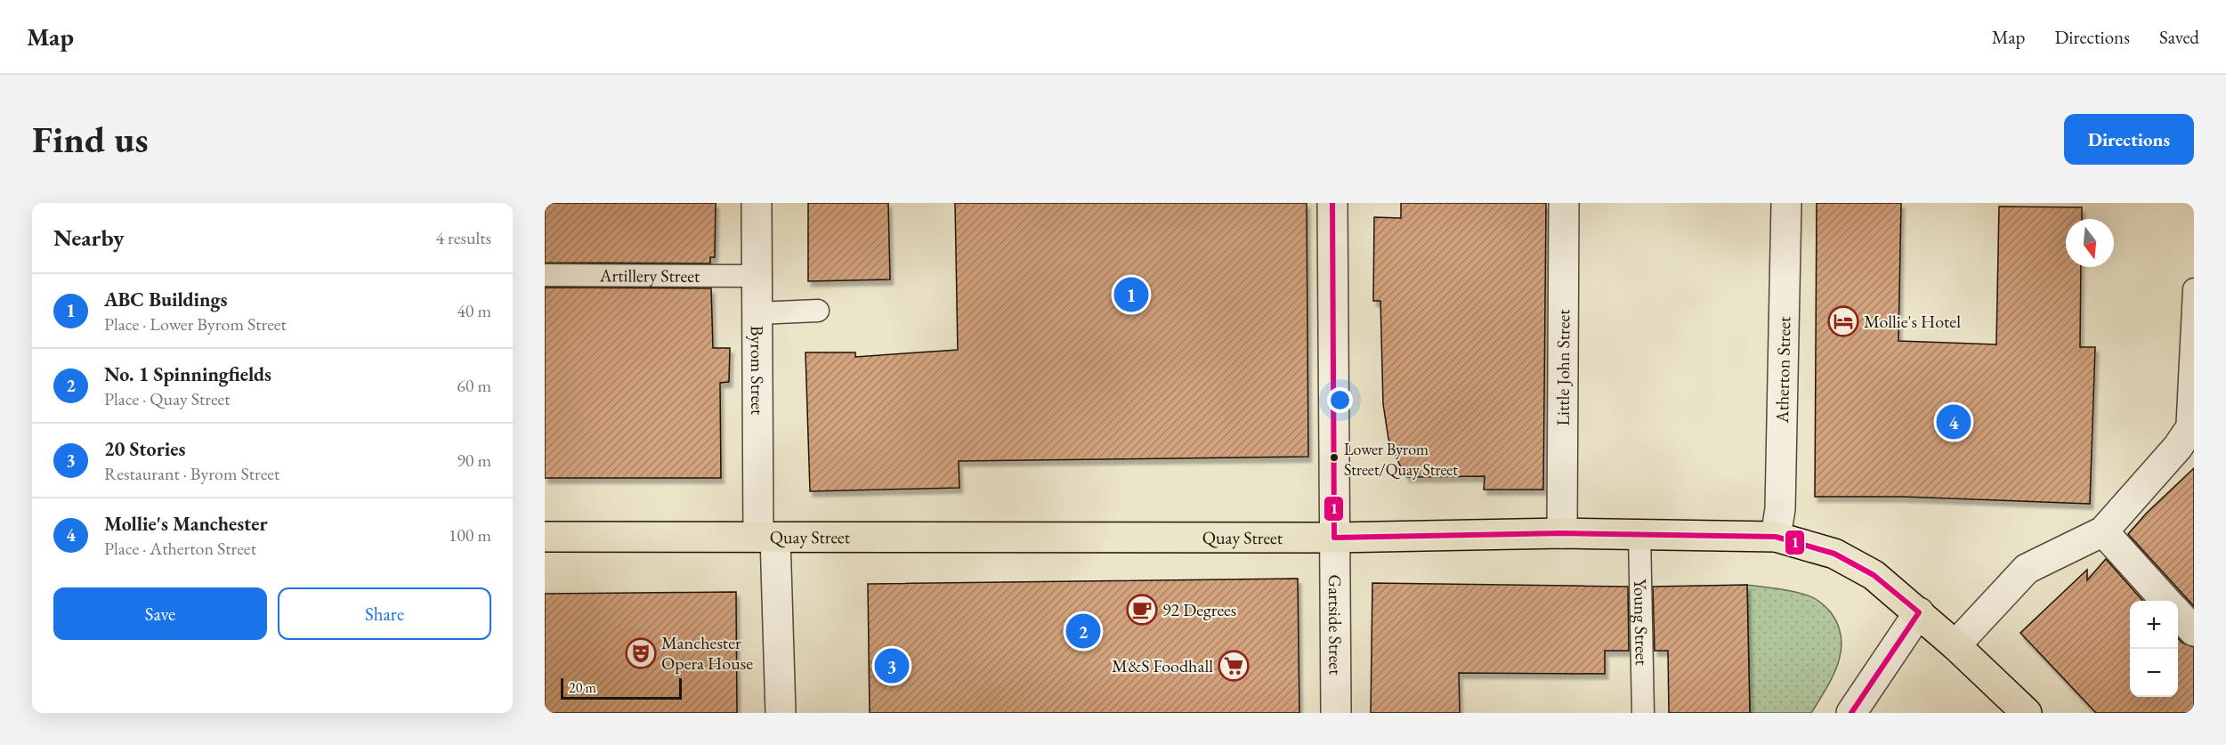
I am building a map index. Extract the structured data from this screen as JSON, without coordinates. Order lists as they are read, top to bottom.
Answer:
{
  "streets": {
    "main road": ["Quay Street"],
    "street": [
      "Little John Street",
      "Byrom Street",
      "Atherton Street",
      "Gartside Street"
    ],
    "lane": ["Artillery Street", "Young Street"]
  },
  "crossings": [
    ["Artillery Street", "Byrom Street"],
    ["Little John Street", "Quay Street"],
    ["Byrom Street", "Quay Street"],
    ["Atherton Street", "Quay Street"],
    ["Quay Street", "Young Street"],
    ["Quay Street", "Gartside Street"]
  ],
  "places": {
    "hotel": ["Mollie's Hotel"],
    "other": ["Lower Byrom Street/Quay Street"],
    "cafe": ["92 Degrees"],
    "theatre": ["Manchester Opera House"],
    "supermarket": ["M&S Foodhall"]
  },
  "lines": ["transit line 1"],
  "scale_bar": "20 m",
  "north": "bottom",
  "page": {
    "header": "Map",
    "nav": ["Map", "Directions", "Saved"],
    "buttons": [
      "Directions",
      ["Save", "Share"]
    ],
    "title": "Find us",
    "heading": ["Nearby", "4 results"],
    "list": [
      {
        "mark": "1",
        "name": "ABC Buildings",
        "note": "Place · Lower Byrom Street",
        "value": "40 m"
      },
      {
        "mark": "2",
        "name": "No. 1 Spinningfields",
        "note": "Place · Quay Street",
        "value": "60 m"
      },
      {
        "mark": "3",
        "name": "20 Stories",
        "note": "Restaurant · Byrom Street",
        "value": "90 m"
      },
      {
        "mark": "4",
        "name": "Mollie's Manchester",
        "note": "Place · Atherton Street",
        "value": "100 m"
      }
    ],
    "pins": [
      "1",
      "4",
      "2",
      "3"
    ],
    "map_buttons": ["+", "−"],
    "scale": "20 m"
  }
}
